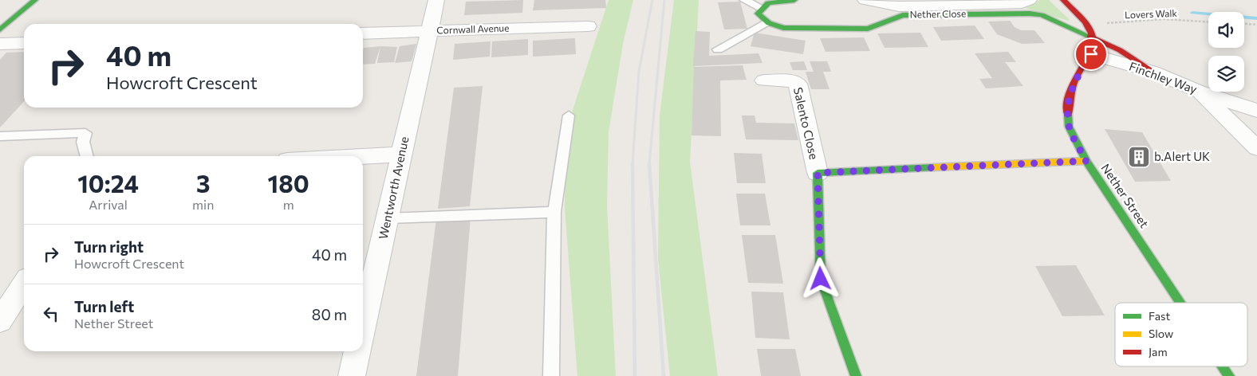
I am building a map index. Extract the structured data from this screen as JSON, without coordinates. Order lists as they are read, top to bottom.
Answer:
{
  "streets": {
    "street": [
      "Nether Close",
      "Cornwall Avenue",
      "Finchley Way",
      "Salento Close",
      "Wentworth Avenue",
      "Nether Street"
    ],
    "path": ["Lovers Walk"]
  },
  "crossings": [
    ["Nether Close", "Finchley Way"],
    ["Nether Close", "Nether Street"],
    ["Cornwall Avenue", "Wentworth Avenue"],
    ["Finchley Way", "Nether Street"]
  ],
  "places": {
    "building": ["b.Alert UK"]
  },
  "legend": ["Fast", "Slow", "Jam"],
  "page": {
    "turn": ["40 m", "Howcroft Crescent"],
    "eta": [
      "10:24",
      "Arrival",
      "3",
      "min",
      "180",
      "m"
    ],
    "list": [
      {
        "name": "Turn right",
        "note": "Howcroft Crescent",
        "value": "40 m"
      },
      {
        "name": "Turn left",
        "note": "Nether Street",
        "value": "80 m"
      }
    ]
  }
}
